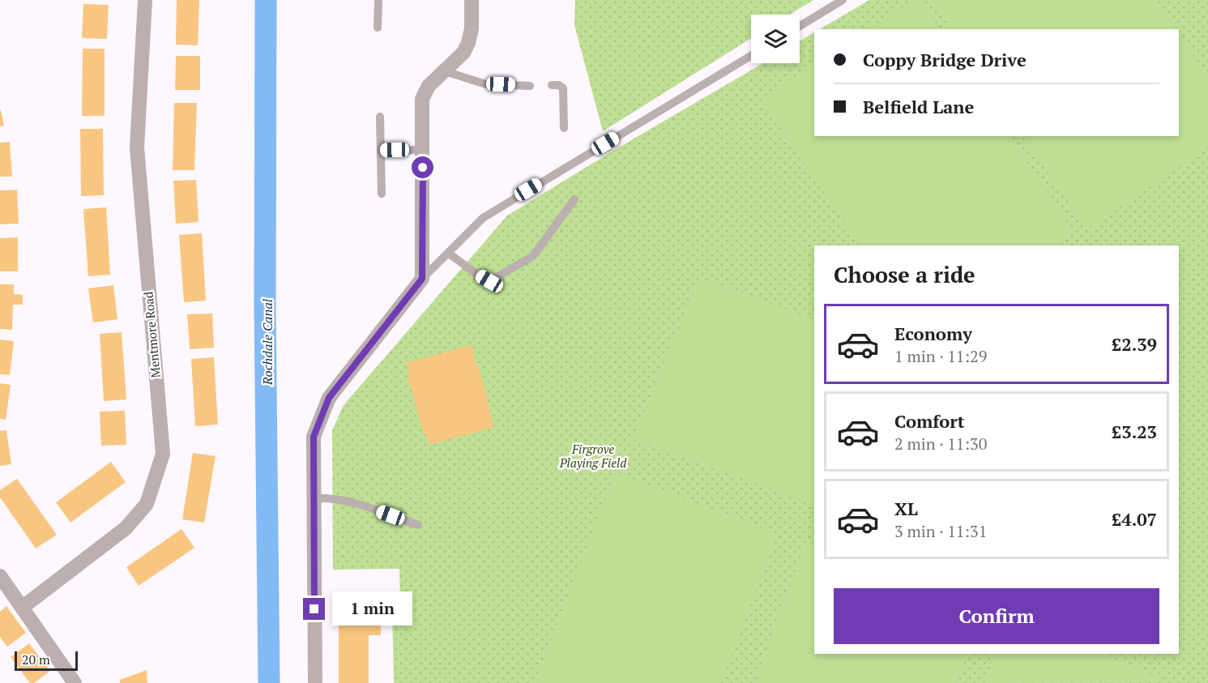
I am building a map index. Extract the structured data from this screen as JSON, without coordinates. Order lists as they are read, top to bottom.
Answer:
{
  "streets": {
    "street": ["Mentmore Road"]
  },
  "water": ["Rochdale Canal"],
  "parks": ["Firgrove Playing Field"],
  "scale_bar": "20 m",
  "page": {
    "banner": ["Coppy Bridge Drive", "Belfield Lane"],
    "heading": "Choose a ride",
    "list": [
      {
        "name": "Economy",
        "note": "1 min · 11:29",
        "value": "£2.39"
      },
      {
        "name": "Comfort",
        "note": "2 min · 11:30",
        "value": "£3.23"
      },
      {
        "name": "XL",
        "note": "3 min · 11:31",
        "value": "£4.07"
      }
    ],
    "buttons": "Confirm",
    "bubble": "1 min",
    "scale": "20 m"
  }
}
